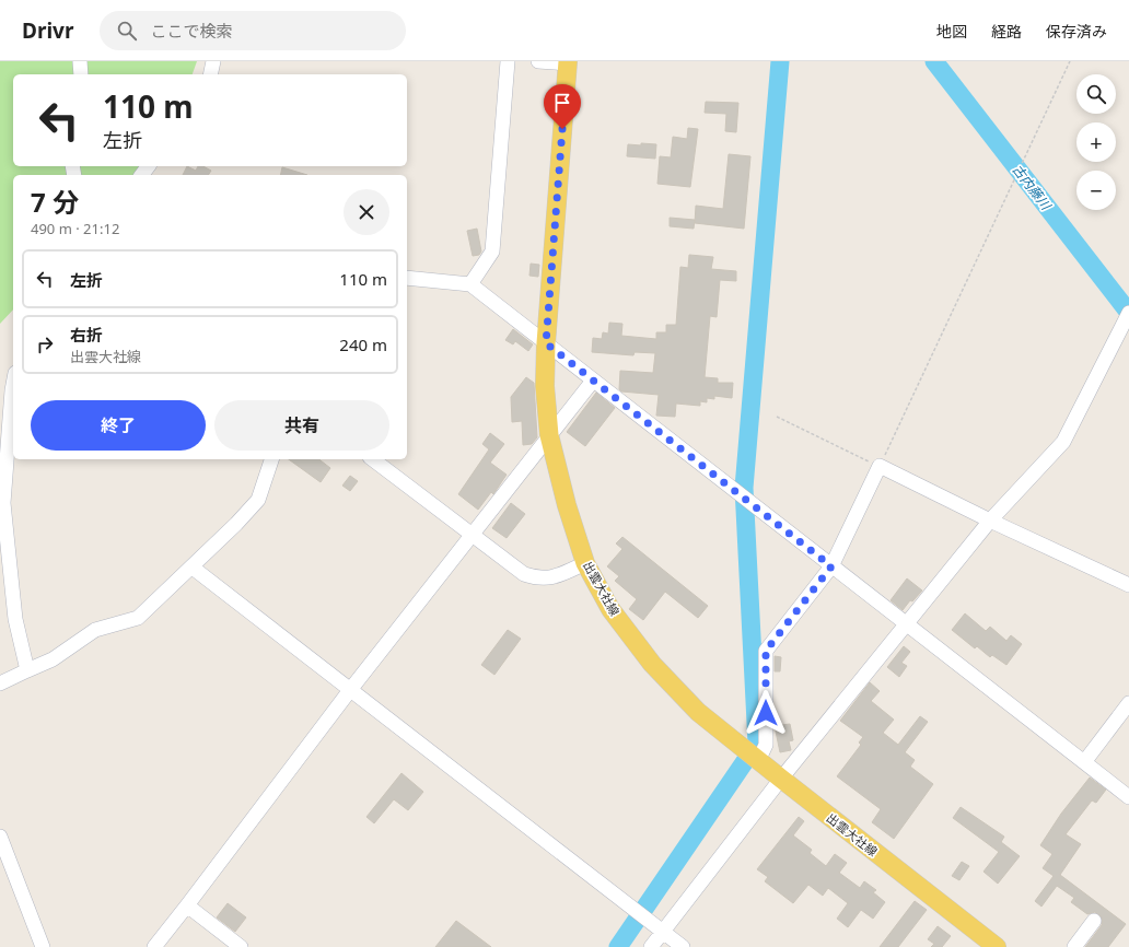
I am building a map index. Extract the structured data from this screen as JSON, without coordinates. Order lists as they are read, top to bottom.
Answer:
{
  "streets": {
    "main road": ["出雲大社線"]
  },
  "water": ["古内藤川"],
  "page": {
    "header": "Drivr",
    "search": "ここで検索",
    "nav": ["地図", "経路", "保存済み"],
    "map_buttons": ["+", "−"],
    "turn": ["110 m", "左折"],
    "heading": ["7 分", "490 m · 21:12"],
    "list": [
      {
        "name": "左折",
        "value": "110 m"
      },
      {
        "name": "右折",
        "note": "出雲大社線",
        "value": "240 m"
      }
    ],
    "buttons": ["終了", "共有"]
  }
}
